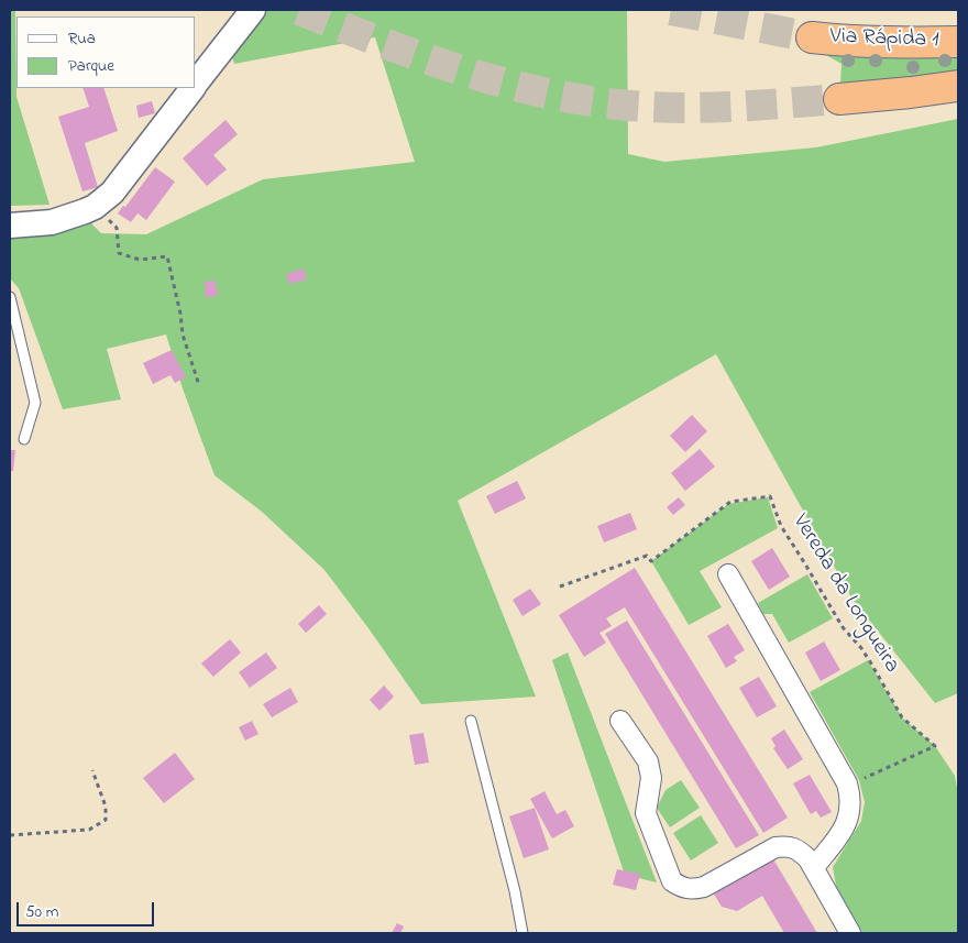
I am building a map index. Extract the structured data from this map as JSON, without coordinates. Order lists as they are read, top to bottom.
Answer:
{
  "streets": {
    "highway": ["Via Rápida 1"],
    "path": ["Vereda da Longueira"]
  },
  "legend": ["Rua", "Parque"],
  "scale_bar": "50 m"
}
